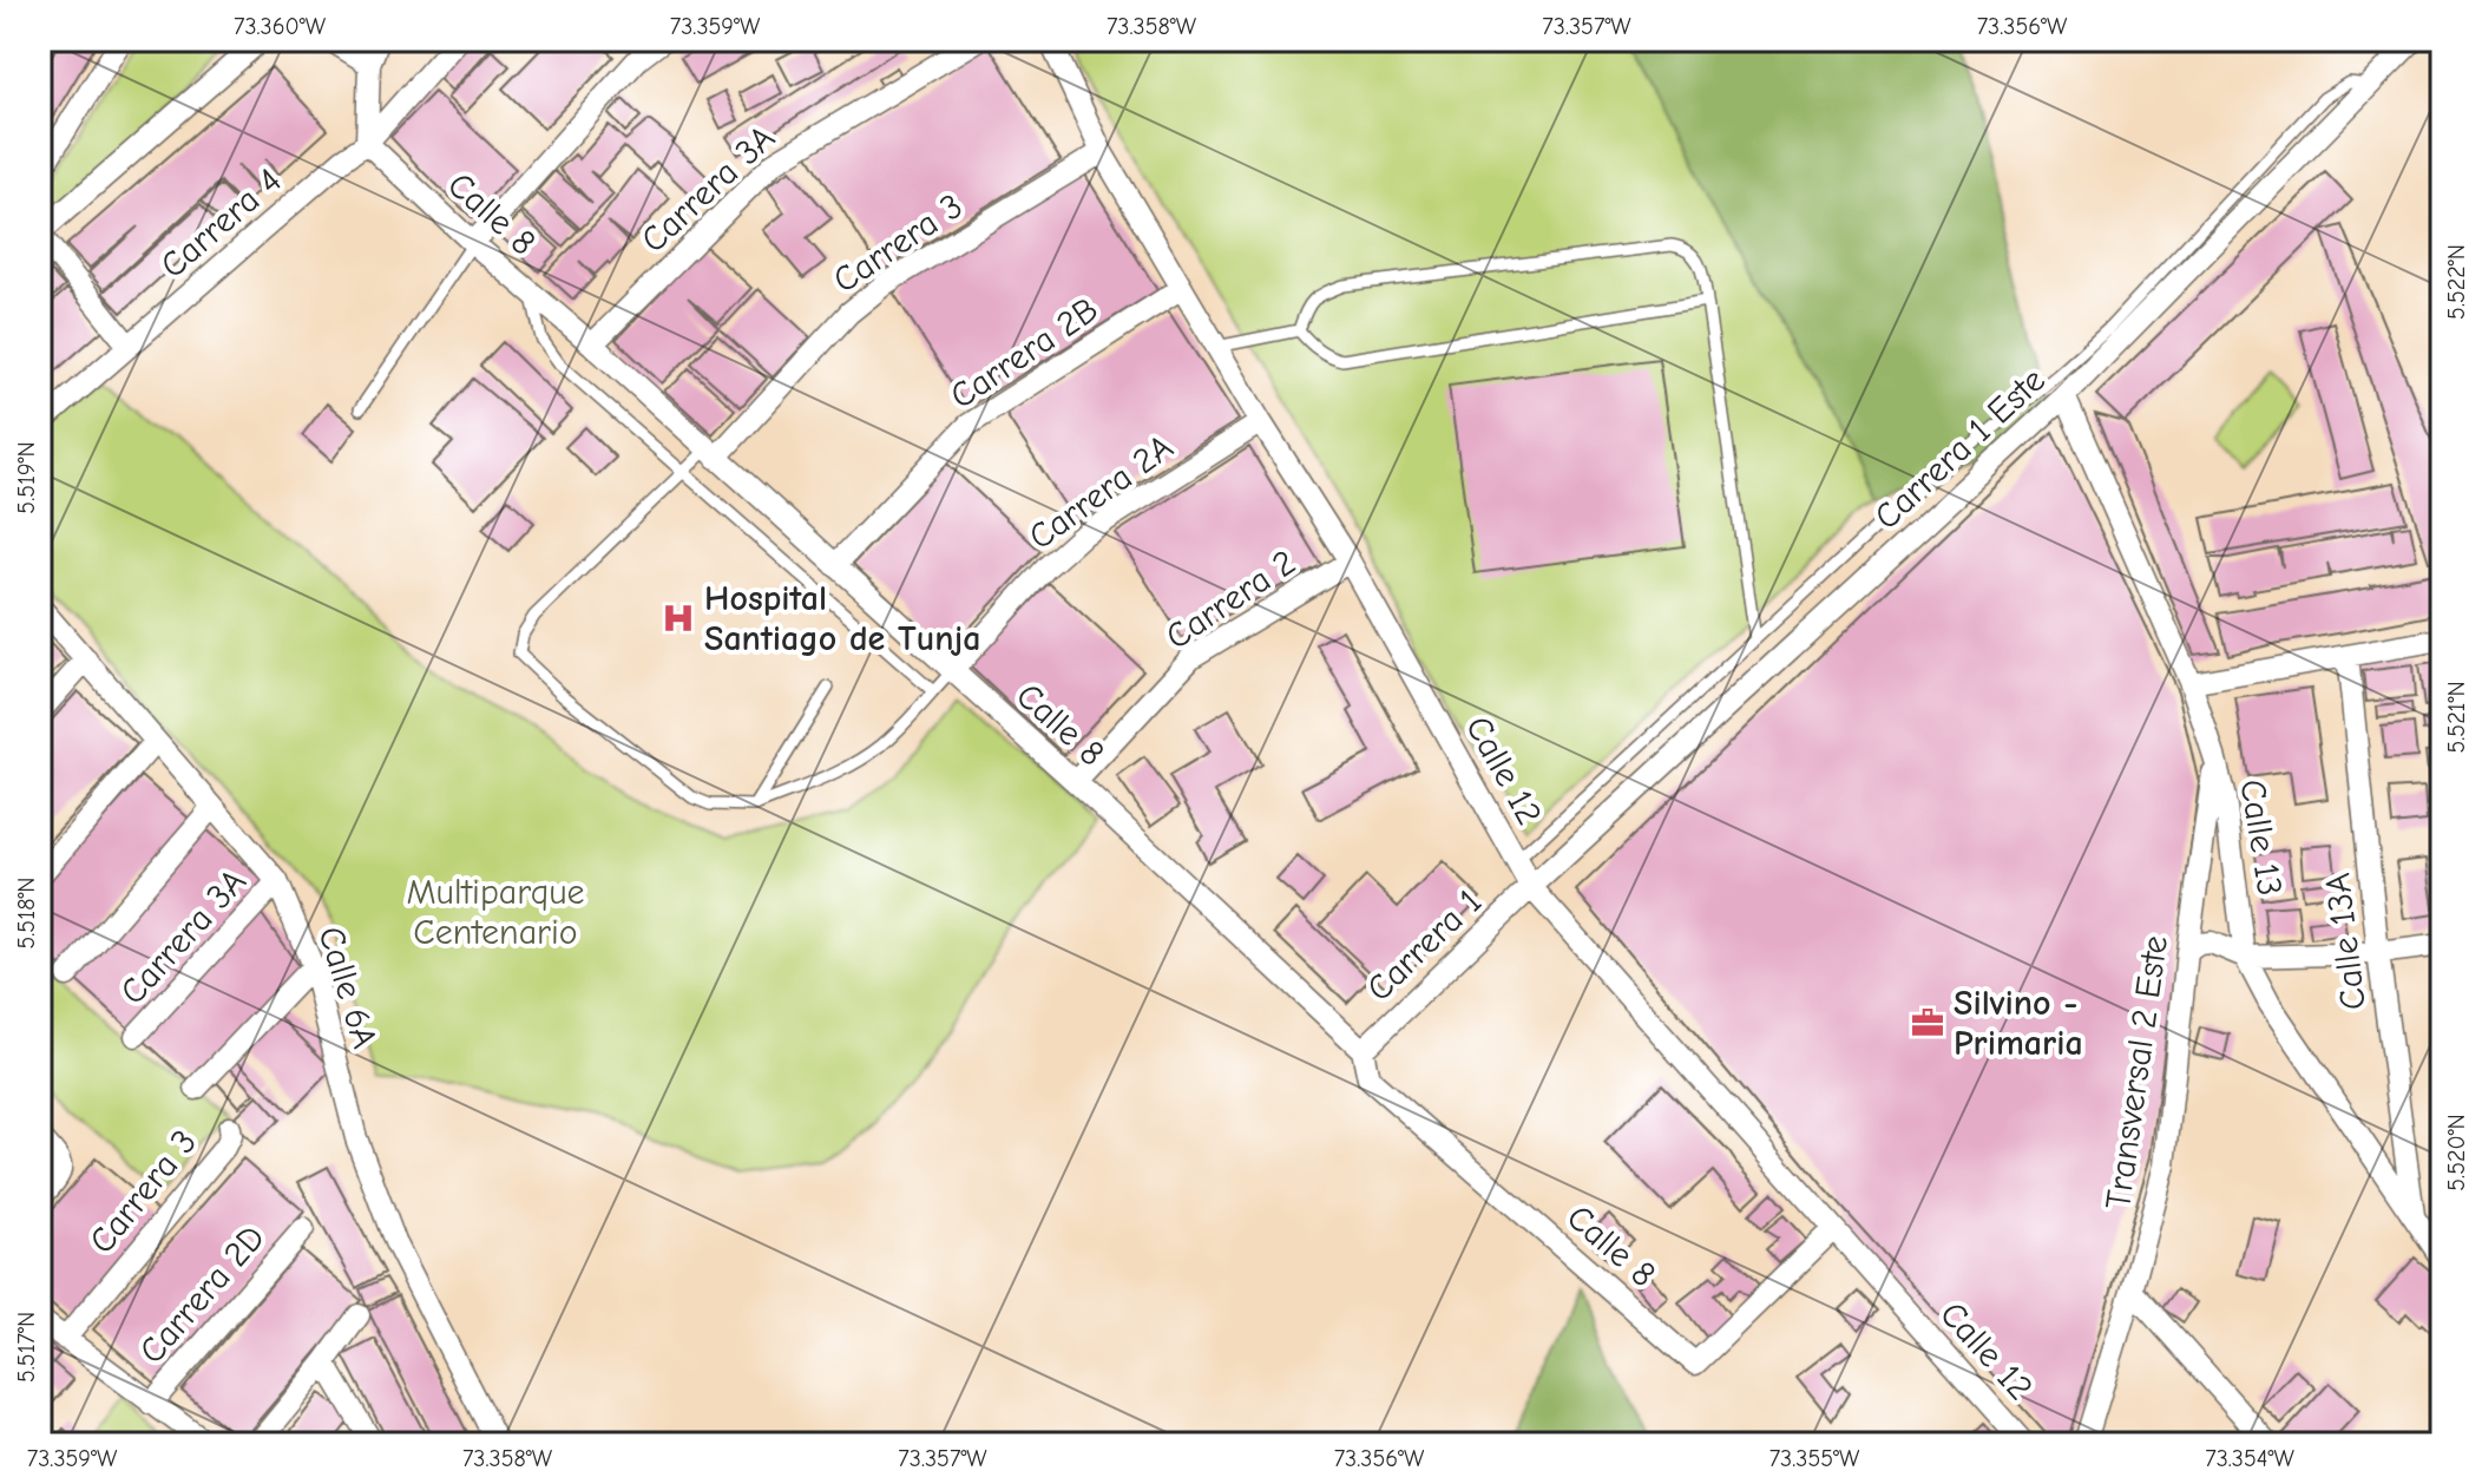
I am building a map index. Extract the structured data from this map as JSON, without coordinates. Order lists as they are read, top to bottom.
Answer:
{
  "streets": {
    "street": [
      "Carrera 3A",
      "Calle 8",
      "Carrera 4",
      "Carrera 3",
      "Carrera 2B",
      "Carrera 1 Este",
      "Carrera 2A",
      "Carrera 2",
      "Calle 12",
      "Calle 13",
      "Calle 13A",
      "Carrera 1",
      "Calle 6A",
      "Transversal 2 Este",
      "Carrera 2D"
    ]
  },
  "crossings": [
    ["Carrera 3A", "Calle 8"],
    ["Carrera 3A", "Calle 6A"],
    ["Calle 8", "Carrera 4"],
    ["Calle 8", "Carrera 3"],
    ["Calle 8", "Carrera 2B"],
    ["Calle 8", "Carrera 2A"],
    ["Calle 8", "Carrera 2"],
    ["Calle 8", "Calle 12"],
    ["Calle 8", "Carrera 1"],
    ["Carrera 3", "Calle 12"],
    ["Carrera 3", "Calle 6A"],
    ["Carrera 2B", "Calle 12"],
    ["Carrera 1 Este", "Calle 12"],
    ["Carrera 1 Este", "Calle 13"],
    ["Carrera 1 Este", "Carrera 1"],
    ["Carrera 2A", "Calle 12"],
    ["Carrera 2", "Calle 12"],
    ["Calle 12", "Carrera 1"],
    ["Calle 13", "Calle 13A"],
    ["Calle 13", "Transversal 2 Este"]
  ],
  "parks": ["Multiparque Centenario"],
  "places": {
    "hospital": ["Hospital Santiago de Tunja"],
    "office": ["Silvino - Primaria"]
  },
  "coordinates": [
    "73.360°W",
    "73.359°W",
    "73.358°W",
    "73.357°W",
    "73.356°W",
    "5.522°N",
    "5.519°N",
    "5.521°N",
    "5.518°N",
    "5.520°N",
    "5.517°N",
    "73.355°W",
    "73.354°W"
  ]
}
